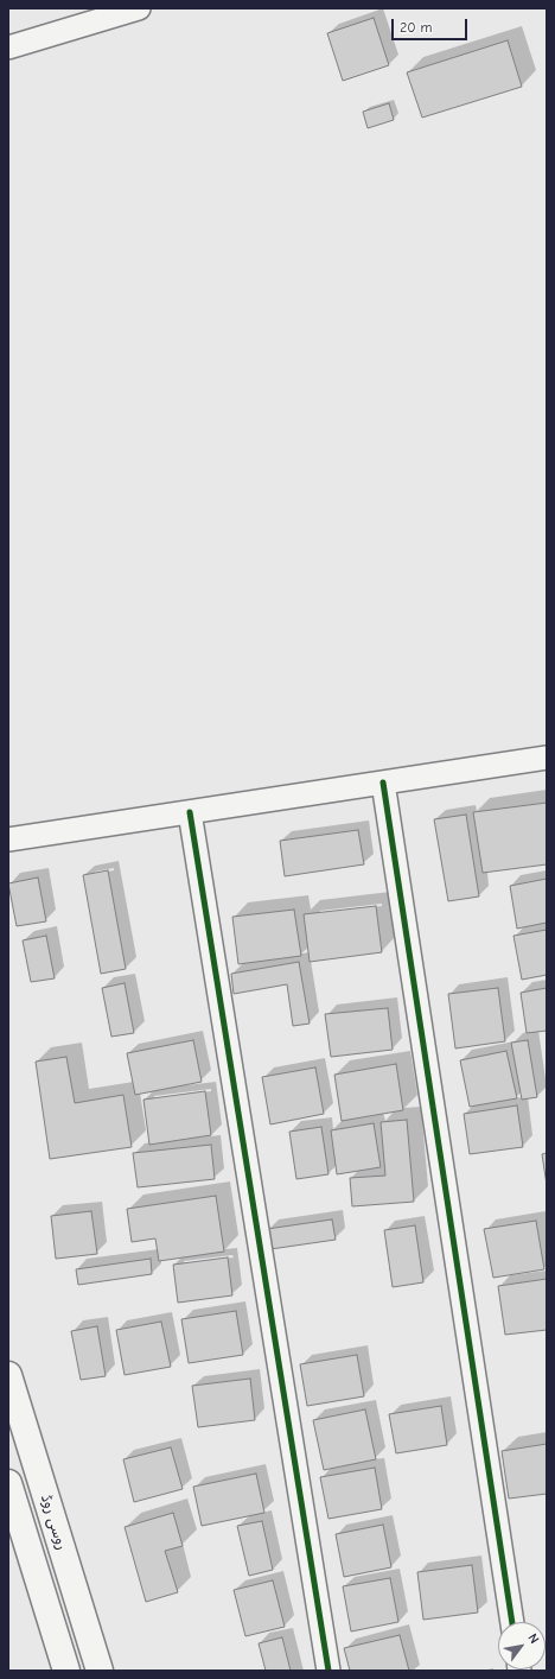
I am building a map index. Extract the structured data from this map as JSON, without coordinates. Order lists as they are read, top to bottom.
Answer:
{
  "streets": {
    "main road": ["روسی روڈ"]
  },
  "scale_bar": "20 m",
  "north": "top right"
}
